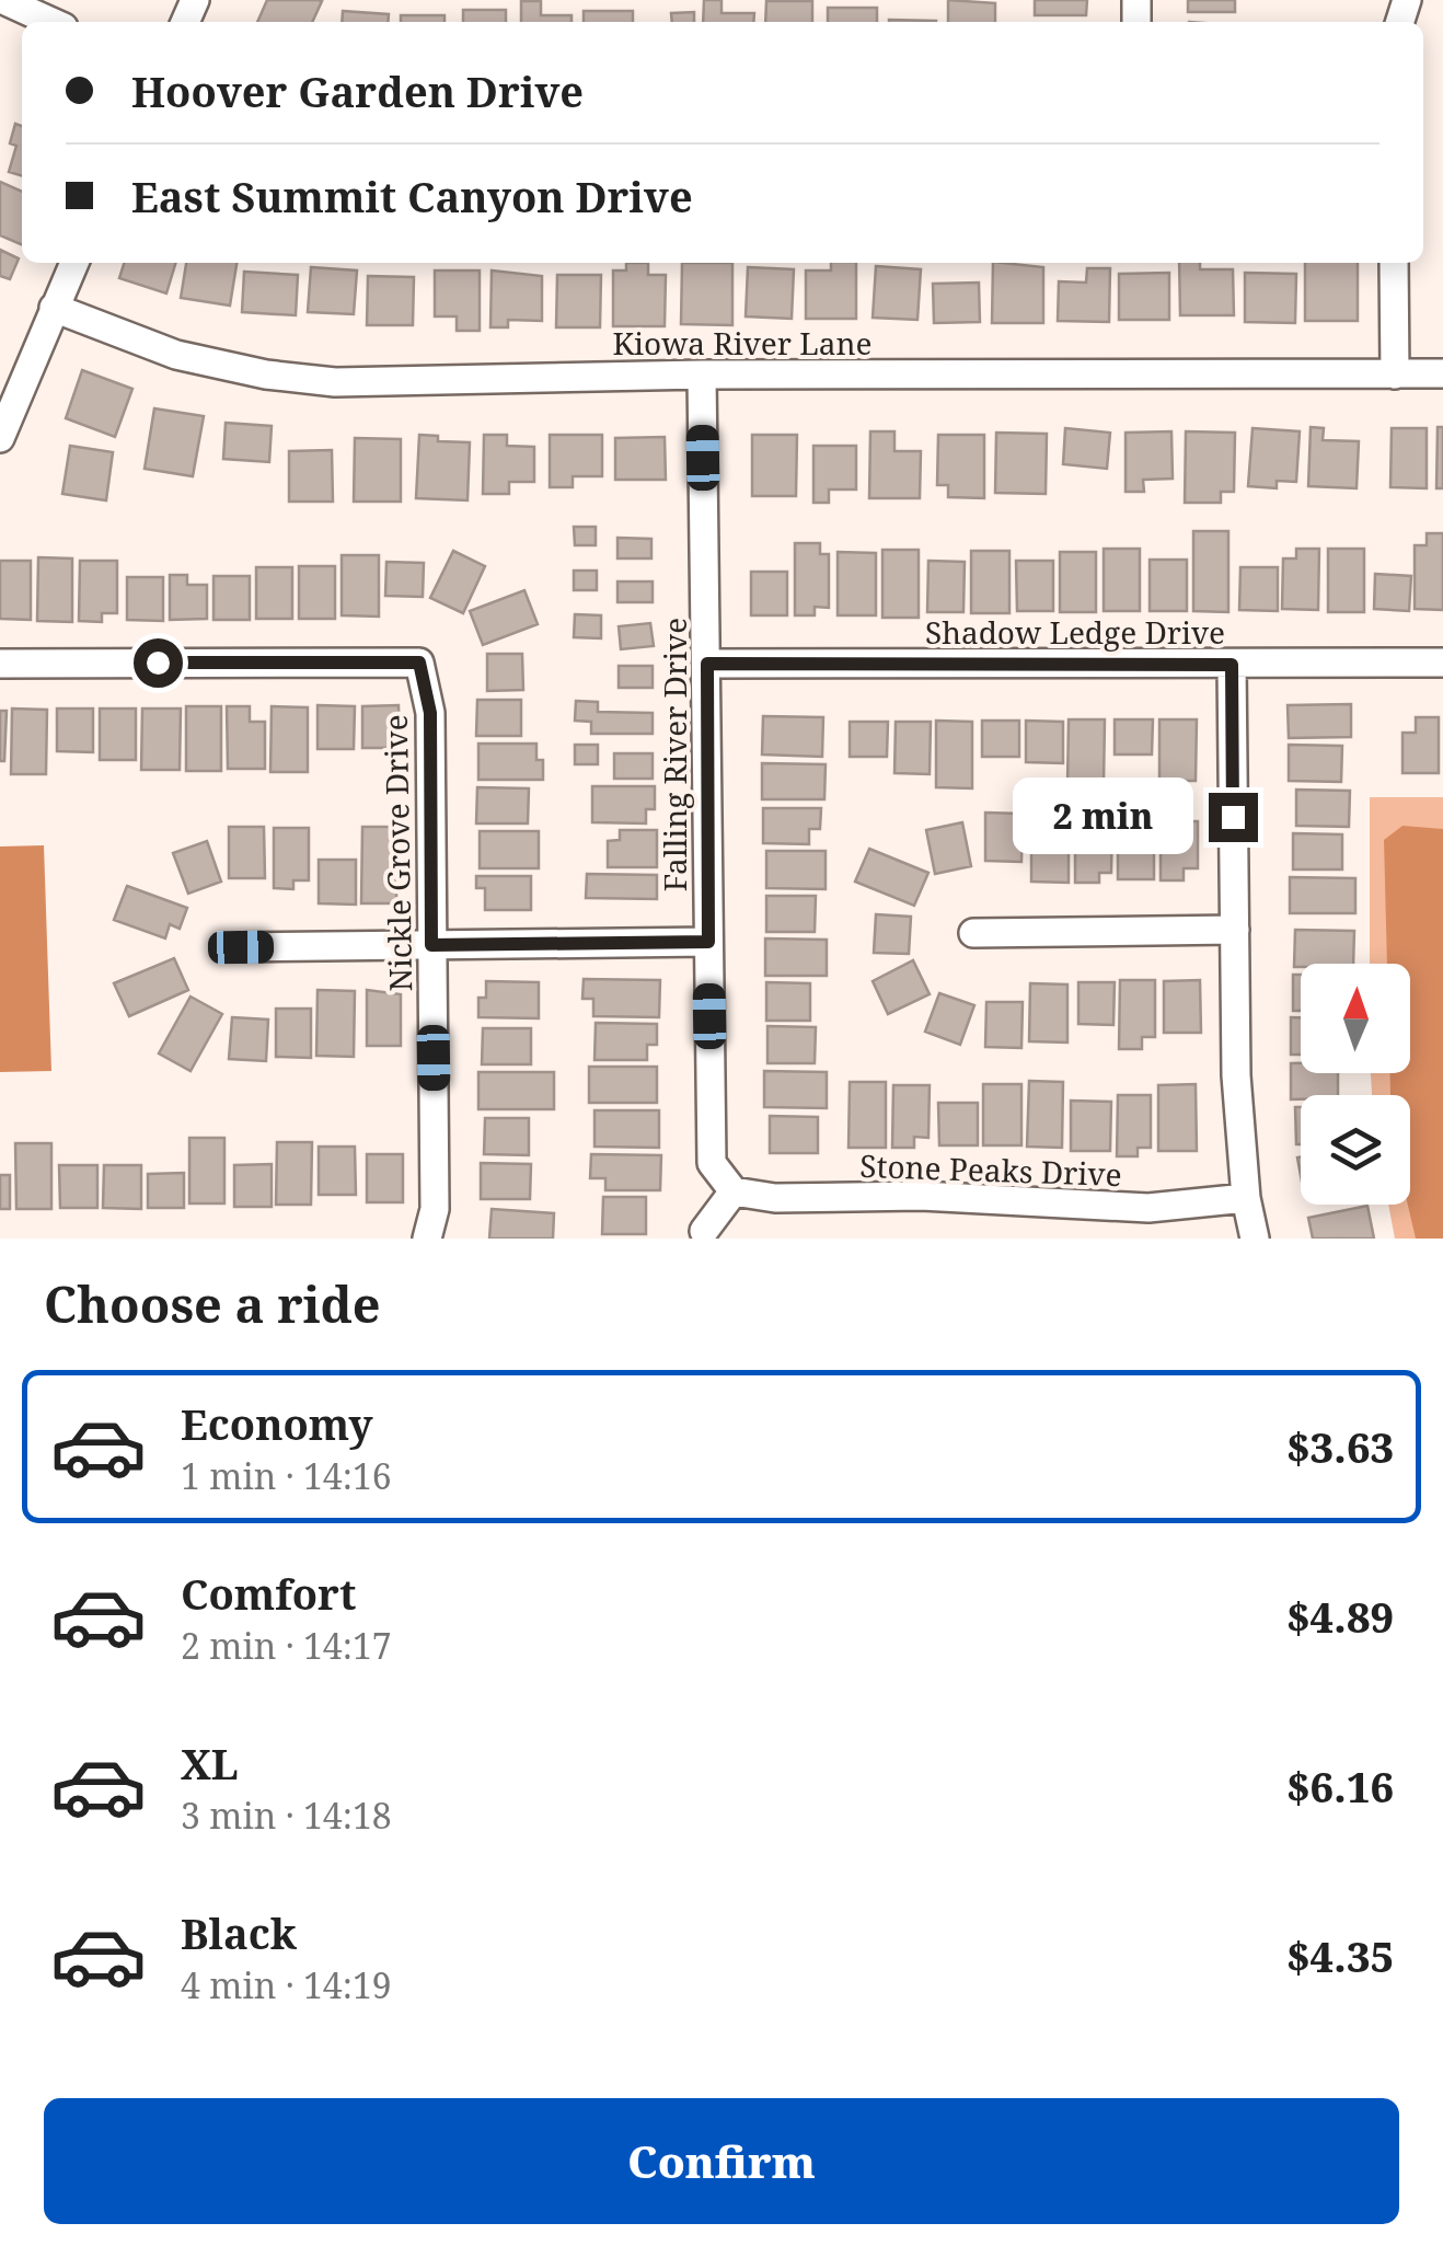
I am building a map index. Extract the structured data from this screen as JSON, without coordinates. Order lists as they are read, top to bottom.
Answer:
{
  "streets": {
    "street": [
      "Kiowa River Lane",
      "Shadow Ledge Drive",
      "Falling River Drive",
      "Nickle Grove Drive",
      "Stone Peaks Drive"
    ]
  },
  "crossings": [
    ["Kiowa River Lane", "Falling River Drive"],
    ["Shadow Ledge Drive", "Falling River Drive"],
    ["Falling River Drive", "Stone Peaks Drive"]
  ],
  "north": "top",
  "page": {
    "banner": ["Hoover Garden Drive", "East Summit Canyon Drive"],
    "bubble": "2 min",
    "heading": "Choose a ride",
    "list": [
      {
        "name": "Economy",
        "note": "1 min · 14:16",
        "value": "$3.63"
      },
      {
        "name": "Comfort",
        "note": "2 min · 14:17",
        "value": "$4.89"
      },
      {
        "name": "XL",
        "note": "3 min · 14:18",
        "value": "$6.16"
      },
      {
        "name": "Black",
        "note": "4 min · 14:19",
        "value": "$4.35"
      }
    ],
    "buttons": "Confirm"
  }
}
